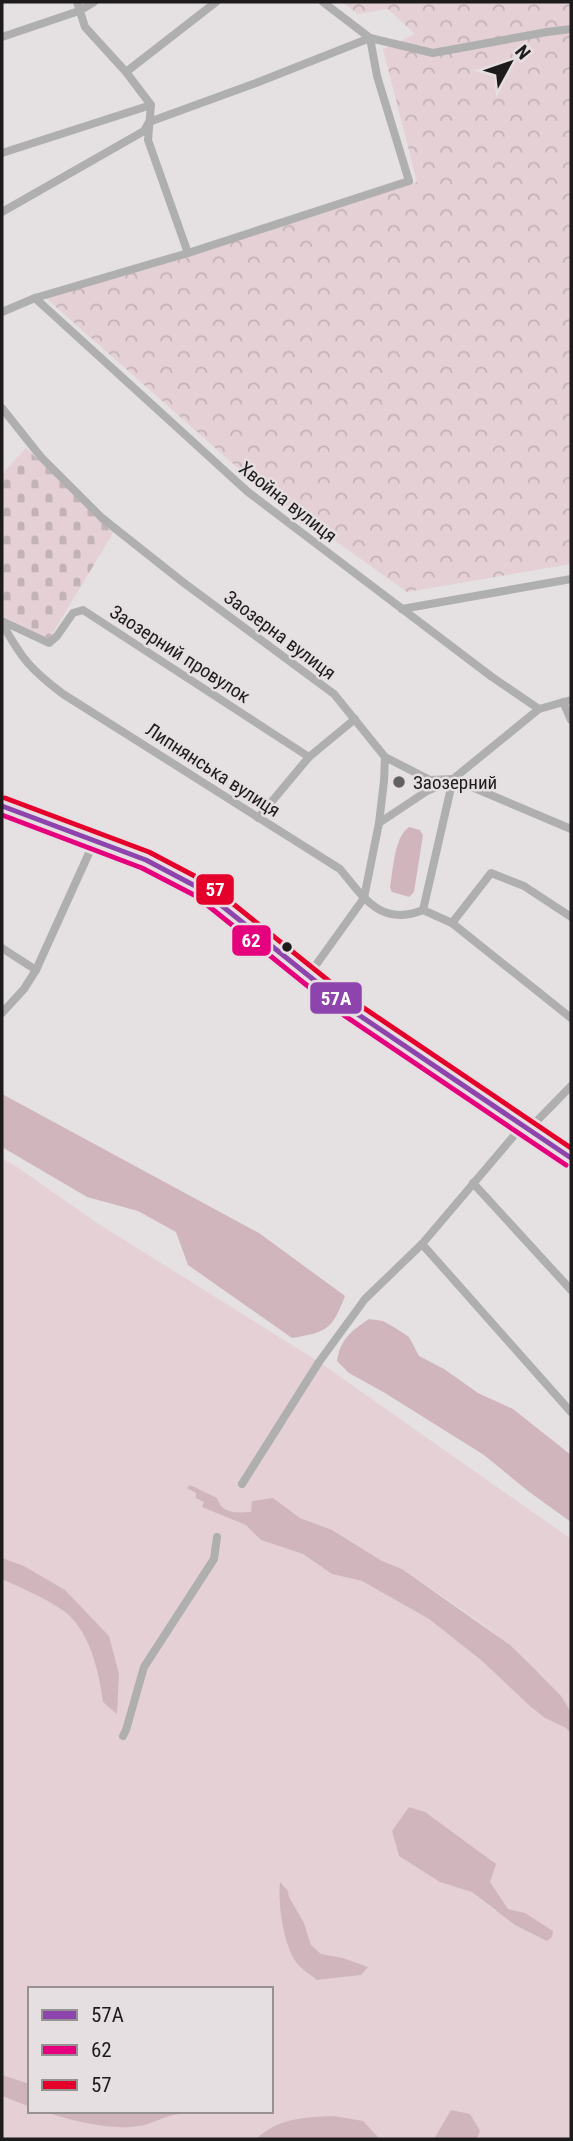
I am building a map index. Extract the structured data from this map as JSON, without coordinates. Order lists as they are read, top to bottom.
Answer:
{
  "streets": {
    "street": [
      "Хвойна вулиця",
      "Заозерна вулиця",
      "Заозерний провулок",
      "Липнянська вулиця"
    ]
  },
  "crossings": [
    ["Заозерний провулок", "Липнянська вулиця"]
  ],
  "places": ["Заозерний"],
  "lines": ["transit line 57", "transit line 57А", "transit line 62"],
  "legend": ["57А", "62", "57"],
  "north": "top right"
}
